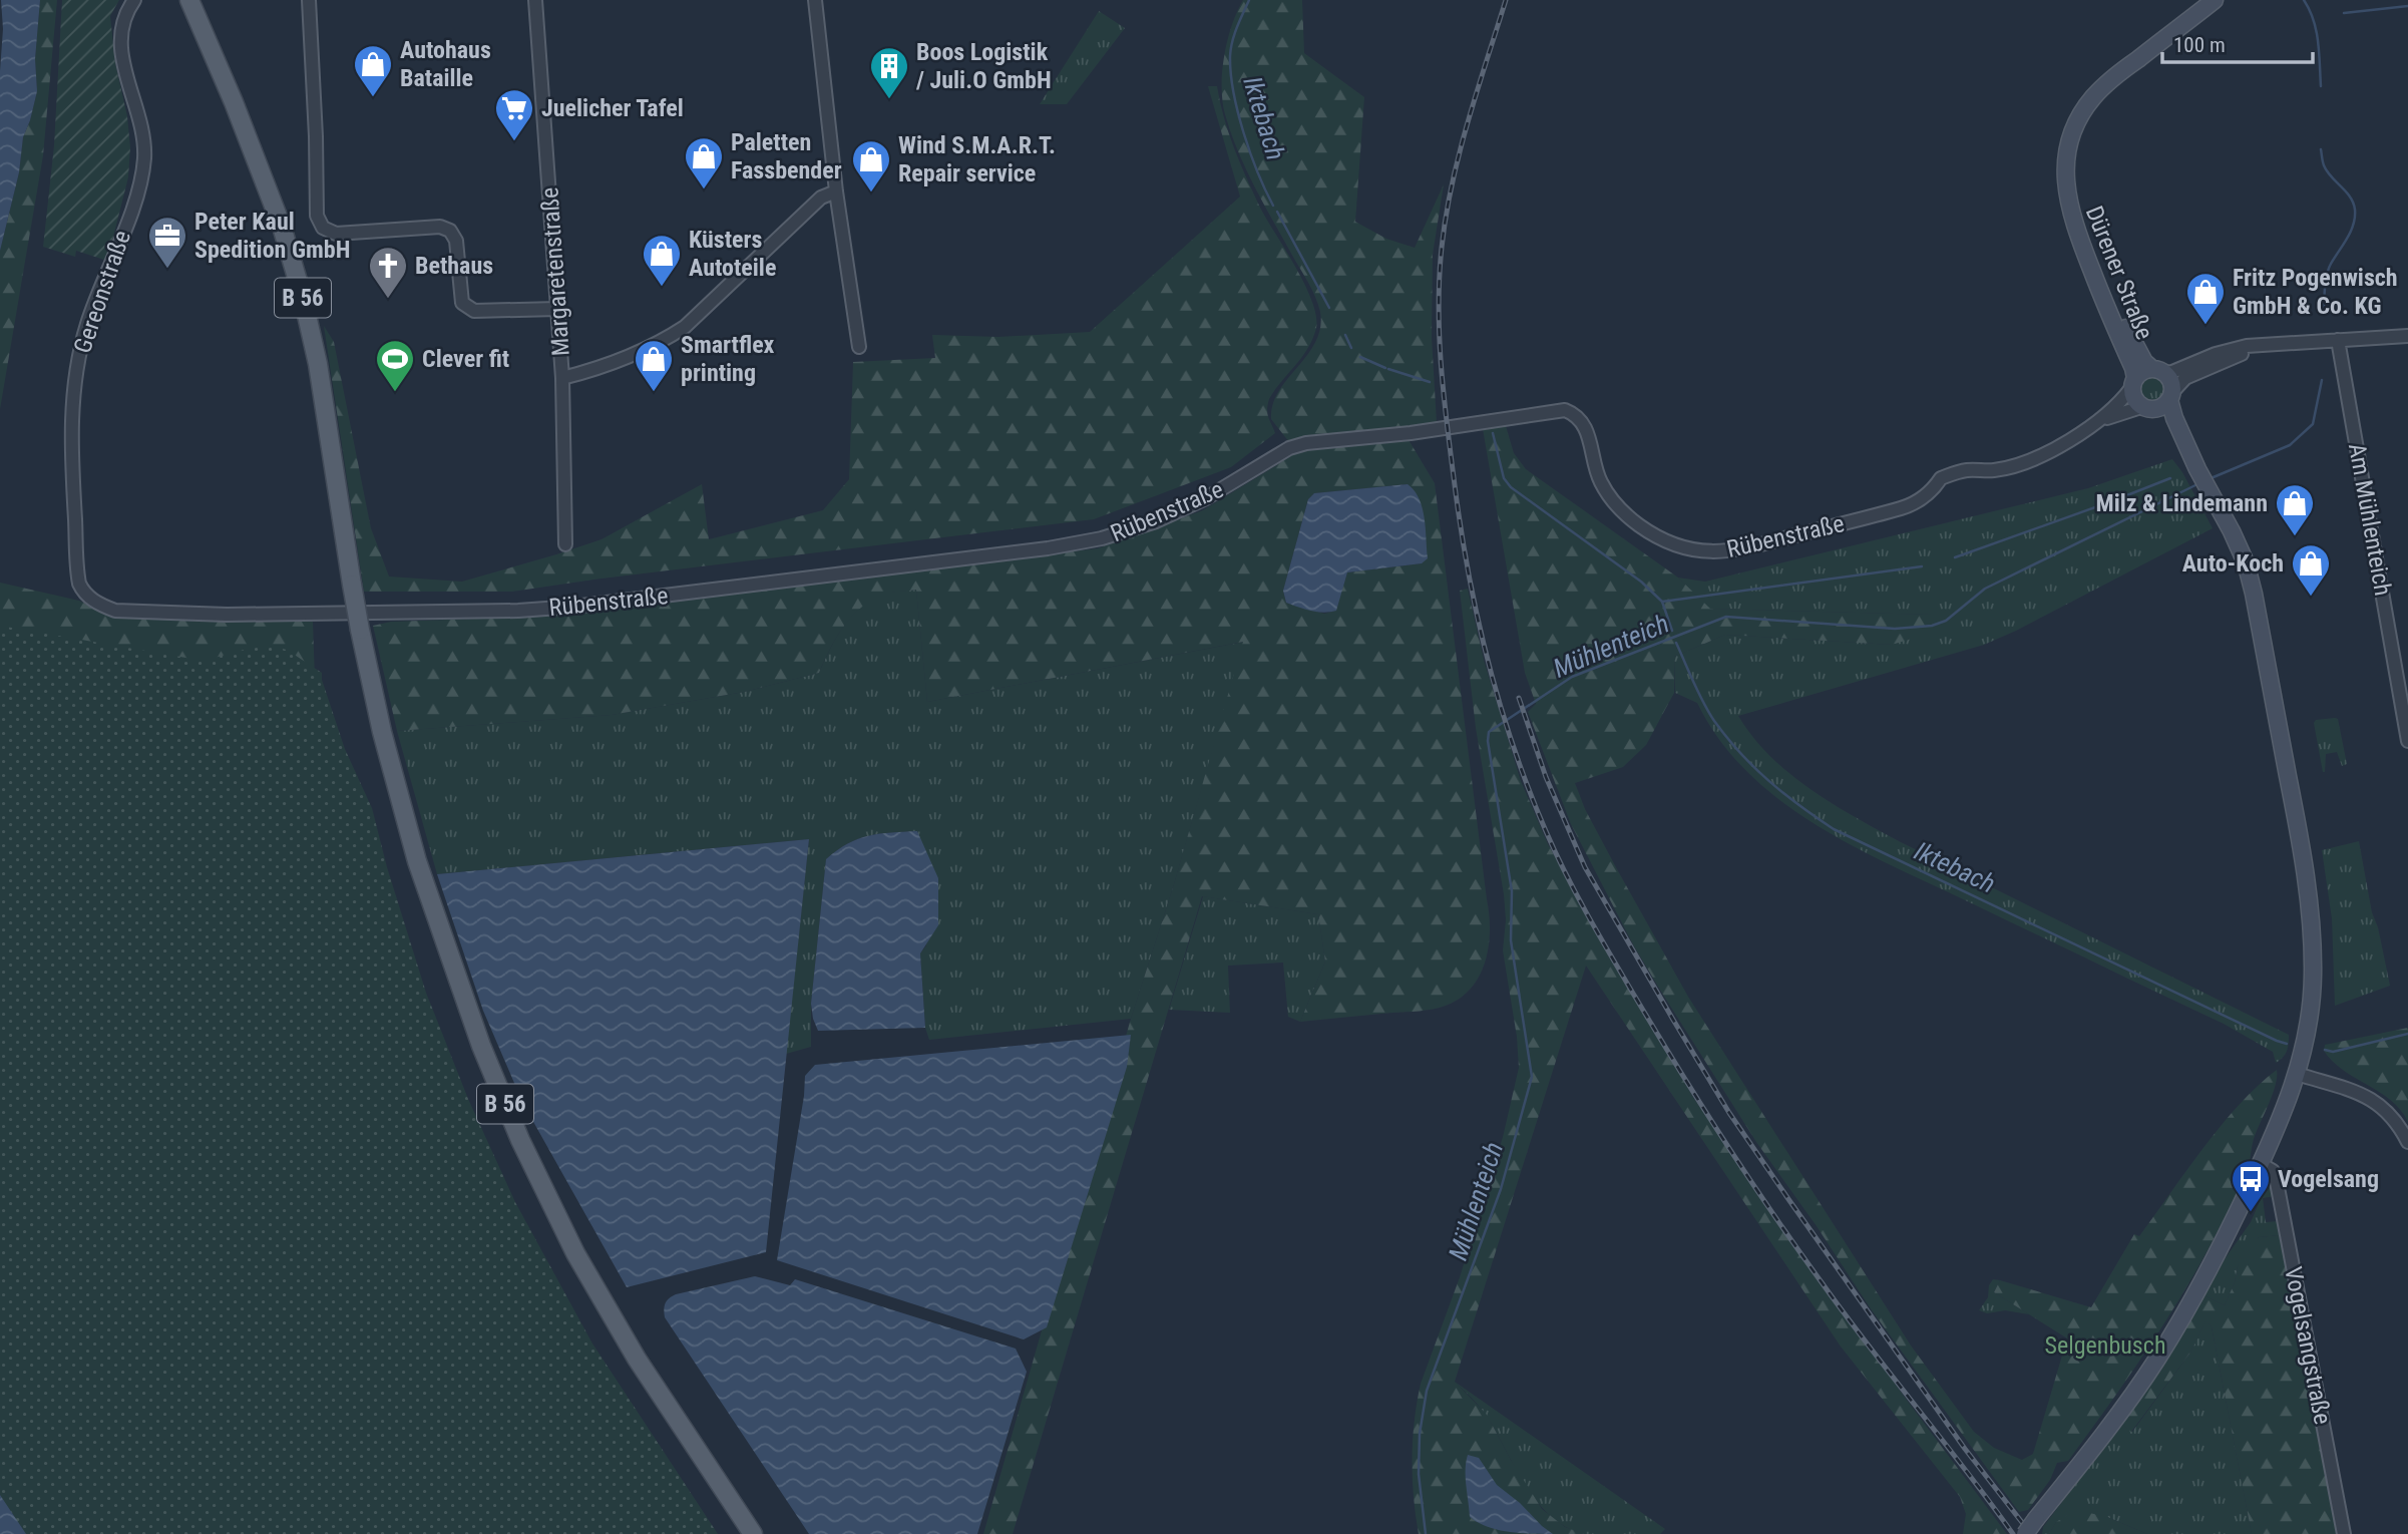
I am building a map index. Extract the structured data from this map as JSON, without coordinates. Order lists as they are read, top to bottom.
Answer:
{
  "streets": {
    "main road": ["Dürener Straße", "B 56"],
    "street": [
      "Margaretenstraße",
      "Gereonstraße",
      "Rübenstraße",
      "Am Mühlenteich",
      "Vogelsangstraße"
    ]
  },
  "crossings": [
    ["Dürener Straße", "Rübenstraße"],
    ["Gereonstraße", "Rübenstraße"]
  ],
  "water": ["Iktebach", "Mühlenteich"],
  "parks": ["Selgenbusch"],
  "places": {
    "shop": [
      "Autohaus Bataille",
      "Paletten Fassbender",
      "Wind S.M.A.R.T. Repair service",
      "Küsters Autoteile",
      "Fritz Pogenwisch GmbH & Co. KG",
      "Smartflex printing",
      "Milz & Lindemann",
      "Auto-Koch"
    ],
    "building": ["Boos Logistik / Juli.O GmbH"],
    "supermarket": ["Juelicher Tafel"],
    "office": ["Peter Kaul Spedition GmbH"],
    "church": ["Bethaus"],
    "sports": ["Clever fit"],
    "bus stop": ["Vogelsang"]
  },
  "scale_bar": "100 m"
}
